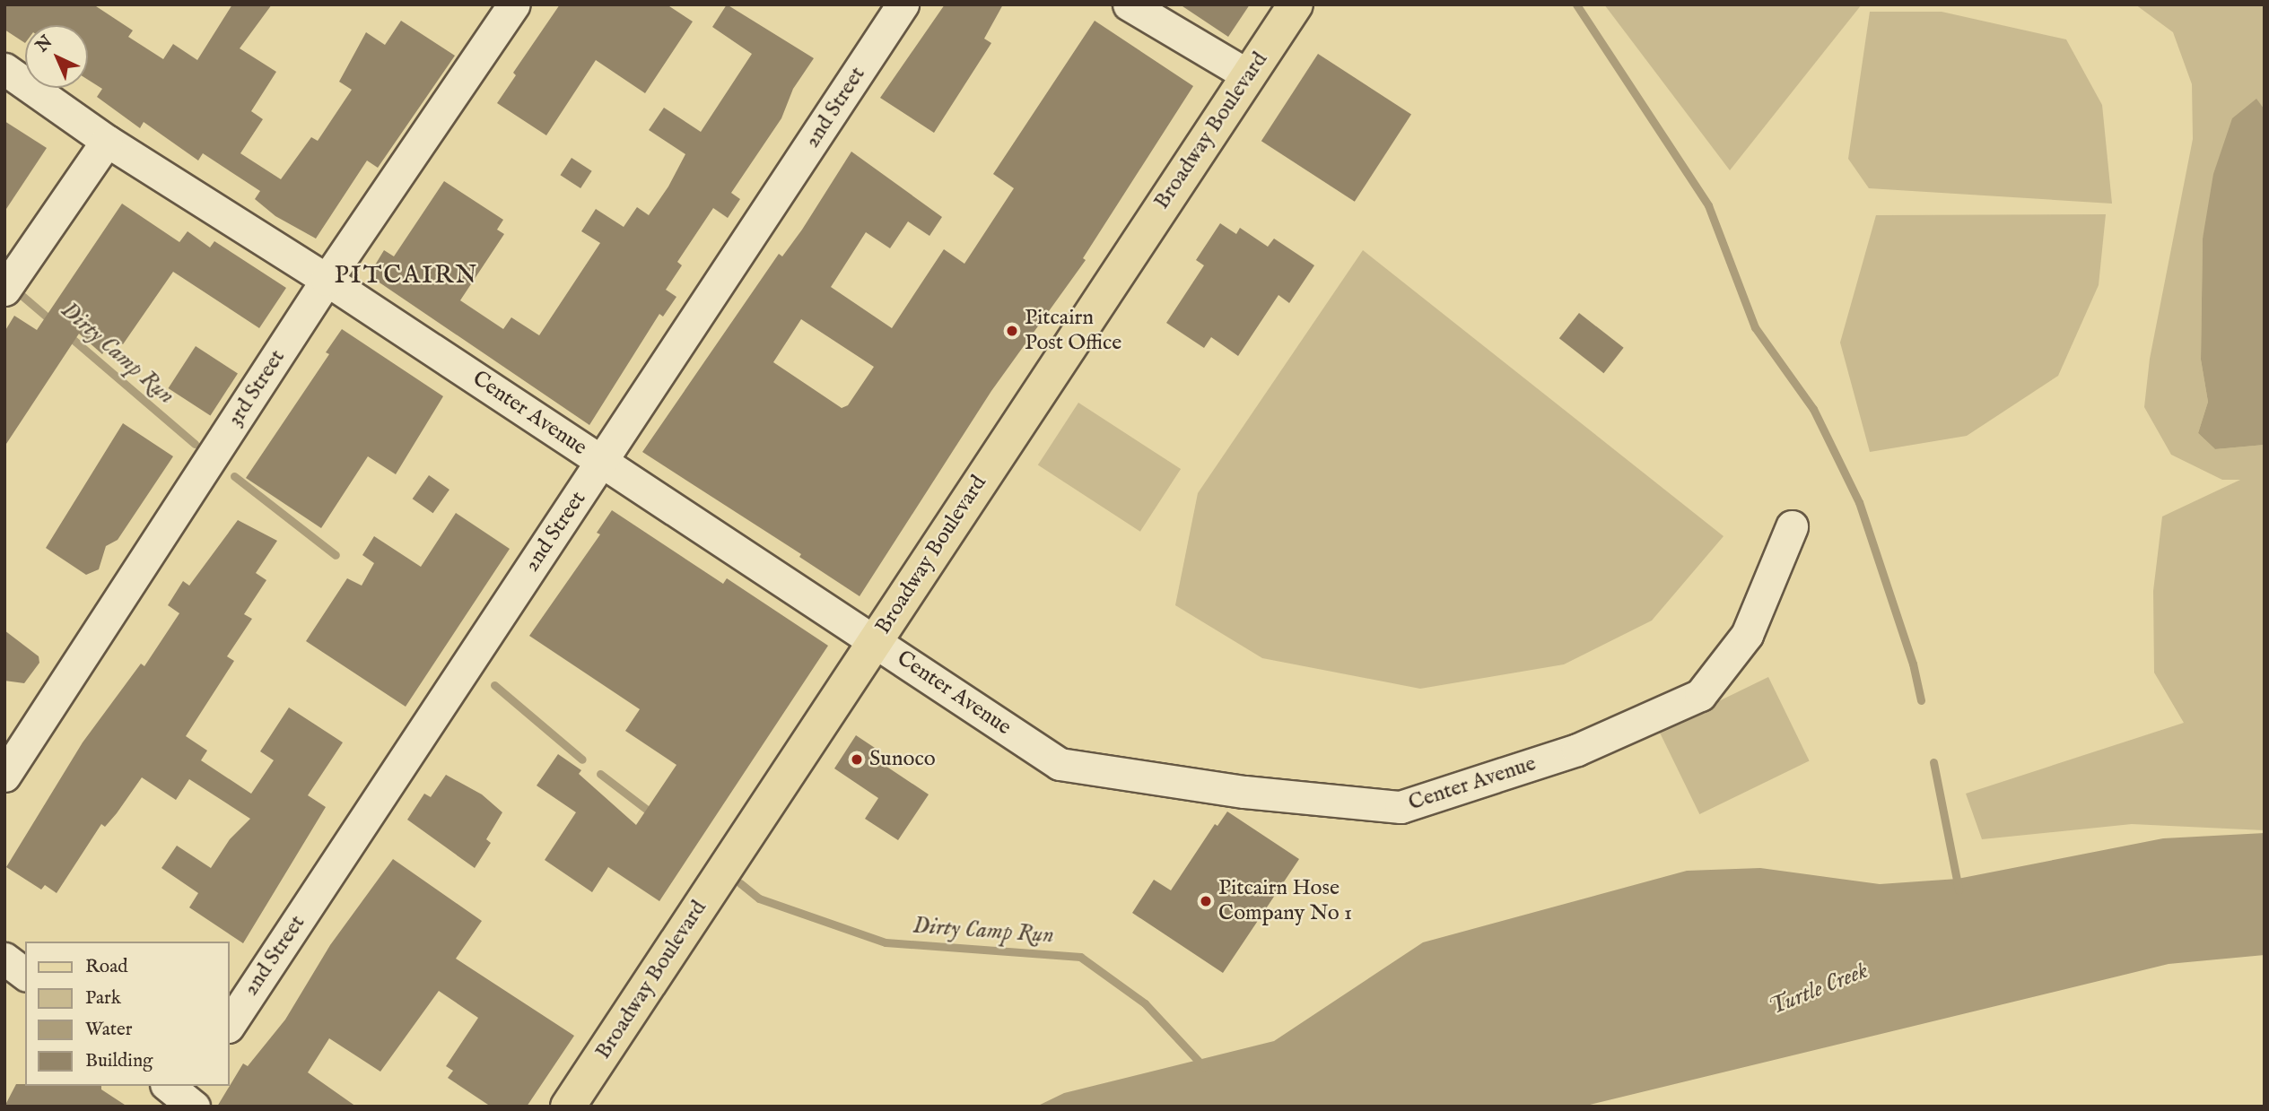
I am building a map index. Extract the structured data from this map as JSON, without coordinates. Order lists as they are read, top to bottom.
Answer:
{
  "streets": {
    "main road": ["Broadway Boulevard"],
    "street": ["2nd Street", "3rd Street", "Center Avenue"]
  },
  "crossings": [
    ["2nd Street", "Center Avenue"],
    ["Broadway Boulevard", "Center Avenue"],
    ["3rd Street", "Center Avenue"]
  ],
  "districts": ["PITCAIRN"],
  "water": ["Dirty Camp Run", "Turtle Creek"],
  "places": ["Pitcairn Post Office", "Sunoco", "Pitcairn Hose Company No 1"],
  "legend": [
    "Road",
    "Park",
    "Water",
    "Building"
  ],
  "north": "top left"
}
